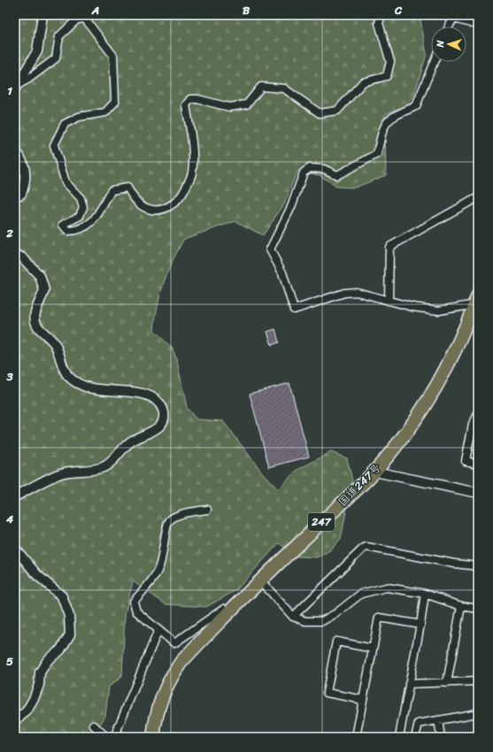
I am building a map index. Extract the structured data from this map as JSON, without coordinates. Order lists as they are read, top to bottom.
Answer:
{
  "streets": {
    "highway": ["国道247号", "247"]
  },
  "north": "left",
  "grid": {
    "columns": ["A", "B", "C"],
    "rows": [
      "1",
      "2",
      "3",
      "4",
      "5"
    ]
  }
}
